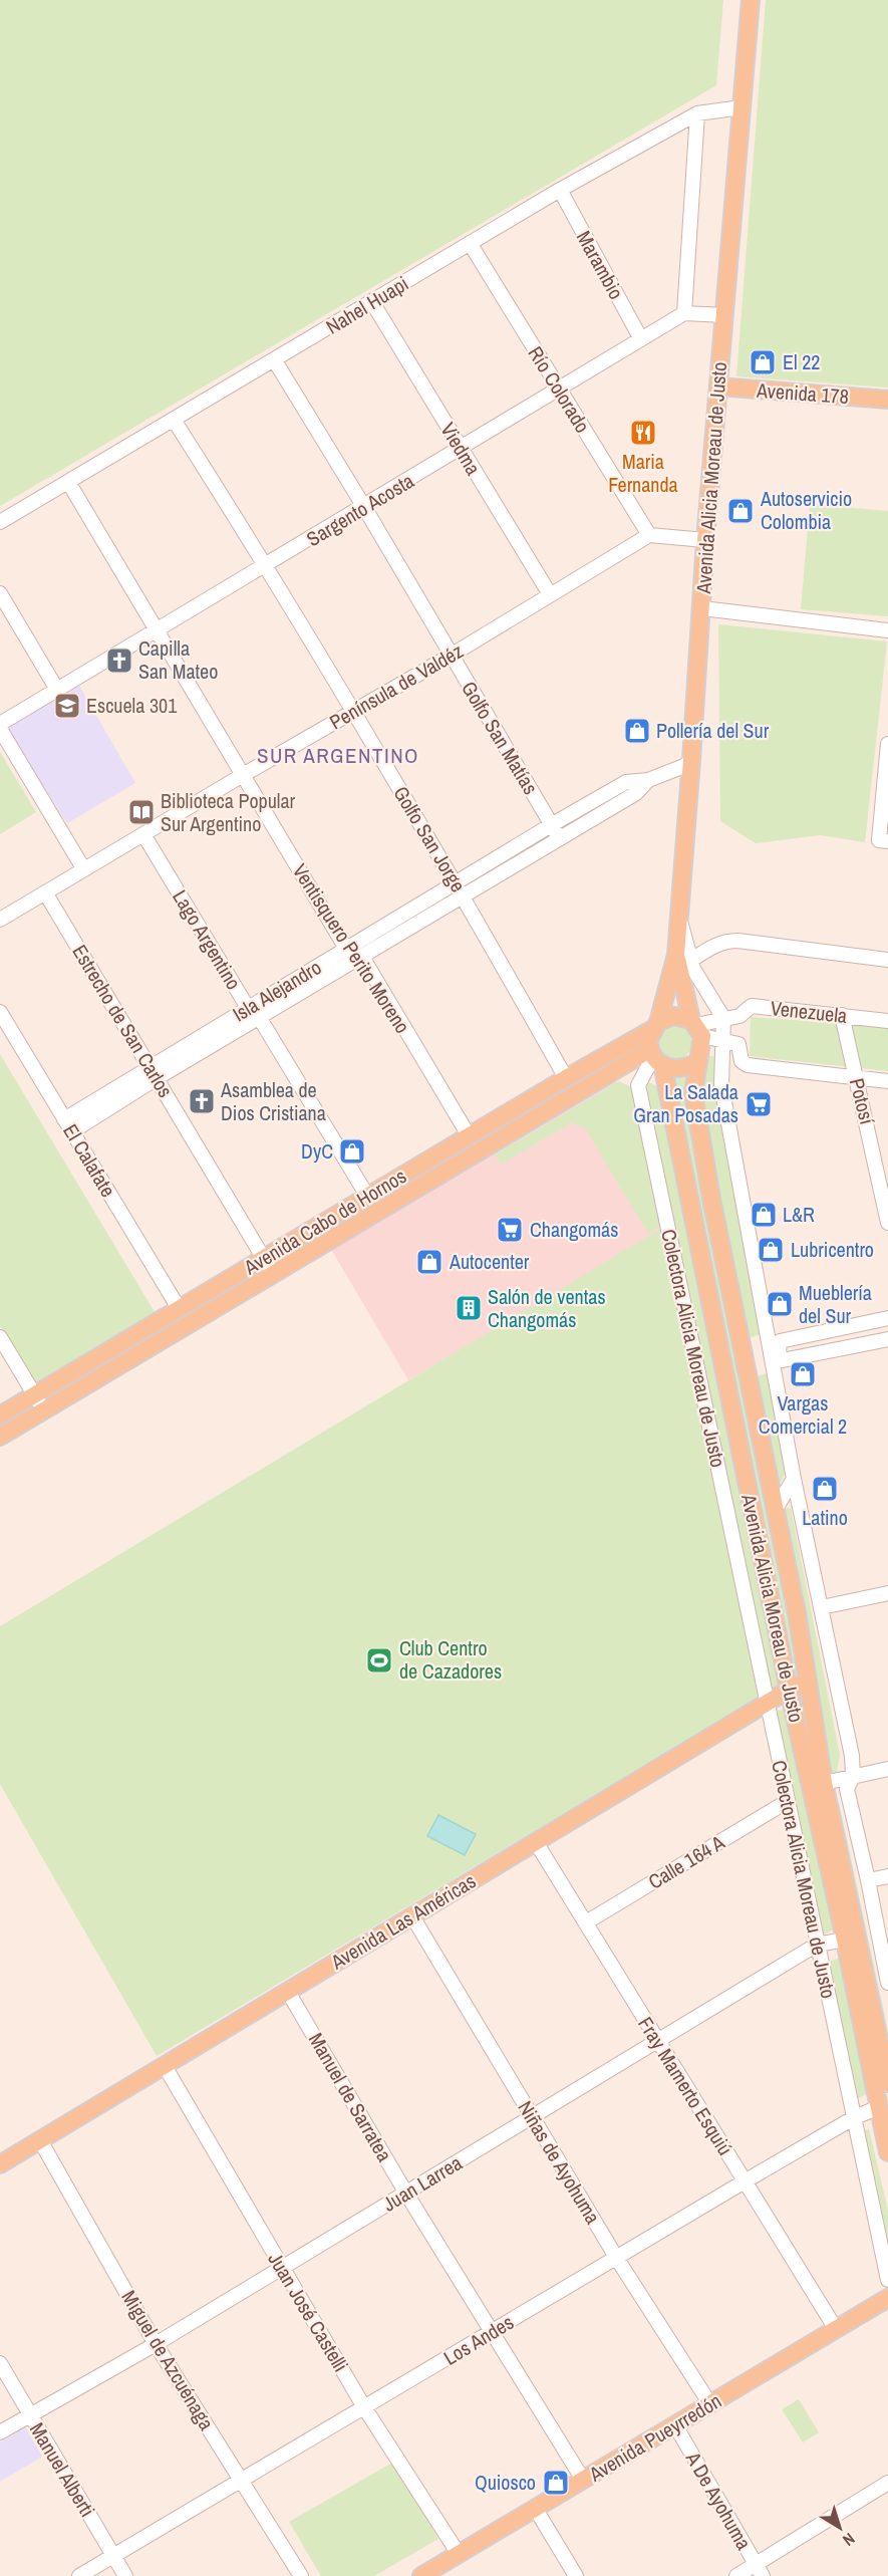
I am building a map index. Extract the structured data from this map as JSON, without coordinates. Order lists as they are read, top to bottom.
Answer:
{
  "streets": {
    "main road": [
      "Avenida 178",
      "Avenida Alicia Moreau de Justo",
      "Avenida Cabo de Hornos",
      "Avenida Las Américas",
      "Avenida Pueyrredón"
    ],
    "street": [
      "Marambio",
      "Nahel Huapi",
      "Río Colorado",
      "Viedma",
      "Sargento Acosta",
      "Península de Valdéz",
      "Golfo San Matías",
      "Golfo San Jorge",
      "Lago Argentino",
      "Ventisquero Perito Moreno",
      "Isla Alejandro",
      "Venezuela",
      "Estrecho de San Carlos",
      "Potosí",
      "El Calafate",
      "Colectora Alicia Moreau de Justo",
      "Calle 164 A",
      "Fray Mamerto Esquiú",
      "Manuel de Sarratea",
      "Niñas de Ayohuma",
      "Juan Larrea",
      "Juan José Castelli",
      "Los Andes",
      "Miguel de Azcuénaga",
      "Manuel Alberti",
      "A De Ayohuma"
    ]
  },
  "crossings": [
    ["Marambio", "Nahel Huapi"],
    ["Marambio", "Sargento Acosta"],
    ["Nahel Huapi", "Río Colorado"],
    ["Nahel Huapi", "Viedma"],
    ["Nahel Huapi", "Avenida Alicia Moreau de Justo"],
    ["Nahel Huapi", "Golfo San Matías"],
    ["Nahel Huapi", "Golfo San Jorge"],
    ["Nahel Huapi", "Ventisquero Perito Moreno"],
    ["Río Colorado", "Sargento Acosta"],
    ["Río Colorado", "Península de Valdéz"],
    ["Avenida 178", "Avenida Alicia Moreau de Justo"],
    ["Viedma", "Sargento Acosta"],
    ["Viedma", "Península de Valdéz"],
    ["Avenida Alicia Moreau de Justo", "Isla Alejandro"],
    ["Avenida Alicia Moreau de Justo", "Venezuela"],
    ["Avenida Alicia Moreau de Justo", "Avenida Cabo de Hornos"],
    ["Avenida Alicia Moreau de Justo", "Colectora Alicia Moreau de Justo"],
    ["Avenida Alicia Moreau de Justo", "Avenida Las Américas"],
    ["Avenida Alicia Moreau de Justo", "Juan Larrea"],
    ["Avenida Alicia Moreau de Justo", "Los Andes"],
    ["Sargento Acosta", "Golfo San Matías"],
    ["Sargento Acosta", "Golfo San Jorge"],
    ["Sargento Acosta", "Ventisquero Perito Moreno"],
    ["Península de Valdéz", "Golfo San Matías"],
    ["Península de Valdéz", "Golfo San Jorge"],
    ["Península de Valdéz", "Lago Argentino"],
    ["Península de Valdéz", "Ventisquero Perito Moreno"],
    ["Península de Valdéz", "Estrecho de San Carlos"],
    ["Golfo San Matías", "Isla Alejandro"],
    ["Golfo San Jorge", "Isla Alejandro"],
    ["Golfo San Jorge", "Avenida Cabo de Hornos"],
    ["Lago Argentino", "Isla Alejandro"],
    ["Lago Argentino", "Avenida Cabo de Hornos"],
    ["Ventisquero Perito Moreno", "Isla Alejandro"],
    ["Ventisquero Perito Moreno", "Avenida Cabo de Hornos"],
    ["Isla Alejandro", "Estrecho de San Carlos"],
    ["Isla Alejandro", "El Calafate"],
    ["Venezuela", "Potosí"],
    ["Venezuela", "Avenida Cabo de Hornos"],
    ["Venezuela", "Colectora Alicia Moreau de Justo"],
    ["Estrecho de San Carlos", "Avenida Cabo de Hornos"],
    ["El Calafate", "Avenida Cabo de Hornos"],
    ["Avenida Cabo de Hornos", "Colectora Alicia Moreau de Justo"],
    ["Colectora Alicia Moreau de Justo", "Calle 164 A"],
    ["Colectora Alicia Moreau de Justo", "Avenida Las Américas"],
    ["Colectora Alicia Moreau de Justo", "Juan Larrea"],
    ["Colectora Alicia Moreau de Justo", "Los Andes"],
    ["Calle 164 A", "Fray Mamerto Esquiú"],
    ["Avenida Las Américas", "Fray Mamerto Esquiú"],
    ["Avenida Las Américas", "Manuel de Sarratea"],
    ["Avenida Las Américas", "Niñas de Ayohuma"],
    ["Avenida Las Américas", "Juan José Castelli"],
    ["Avenida Las Américas", "Miguel de Azcuénaga"],
    ["Fray Mamerto Esquiú", "Juan Larrea"],
    ["Fray Mamerto Esquiú", "Los Andes"],
    ["Fray Mamerto Esquiú", "Avenida Pueyrredón"],
    ["Manuel de Sarratea", "Juan Larrea"],
    ["Manuel de Sarratea", "Los Andes"],
    ["Manuel de Sarratea", "Avenida Pueyrredón"],
    ["Niñas de Ayohuma", "Juan Larrea"],
    ["Niñas de Ayohuma", "Los Andes"],
    ["Niñas de Ayohuma", "Avenida Pueyrredón"],
    ["Juan Larrea", "Juan José Castelli"],
    ["Juan Larrea", "Miguel de Azcuénaga"],
    ["Juan Larrea", "Manuel Alberti"],
    ["Juan José Castelli", "Los Andes"],
    ["Juan José Castelli", "Avenida Pueyrredón"],
    ["Los Andes", "Miguel de Azcuénaga"],
    ["Los Andes", "Manuel Alberti"],
    ["Avenida Pueyrredón", "A De Ayohuma"]
  ],
  "districts": ["SUR ARGENTINO"],
  "places": {
    "shop": [
      "El 22",
      "Autoservicio Colombia",
      "Pollería del Sur",
      "DyC",
      "L&R",
      "Lubricentro",
      "Autocenter",
      "Mueblería del Sur",
      "Vargas Comercial 2",
      "Latino",
      "Quiosco"
    ],
    "restaurant": ["Maria Fernanda"],
    "church": ["Capilla San Mateo", "Asamblea de Dios Cristiana"],
    "school or university": ["Escuela 301"],
    "library": ["Biblioteca Popular Sur Argentino"],
    "supermarket": ["La Salada Gran Posadas", "Changomás"],
    "building": ["Salón de ventas Changomás"],
    "sports": ["Club Centro de Cazadores"]
  },
  "north": "bottom right"
}
